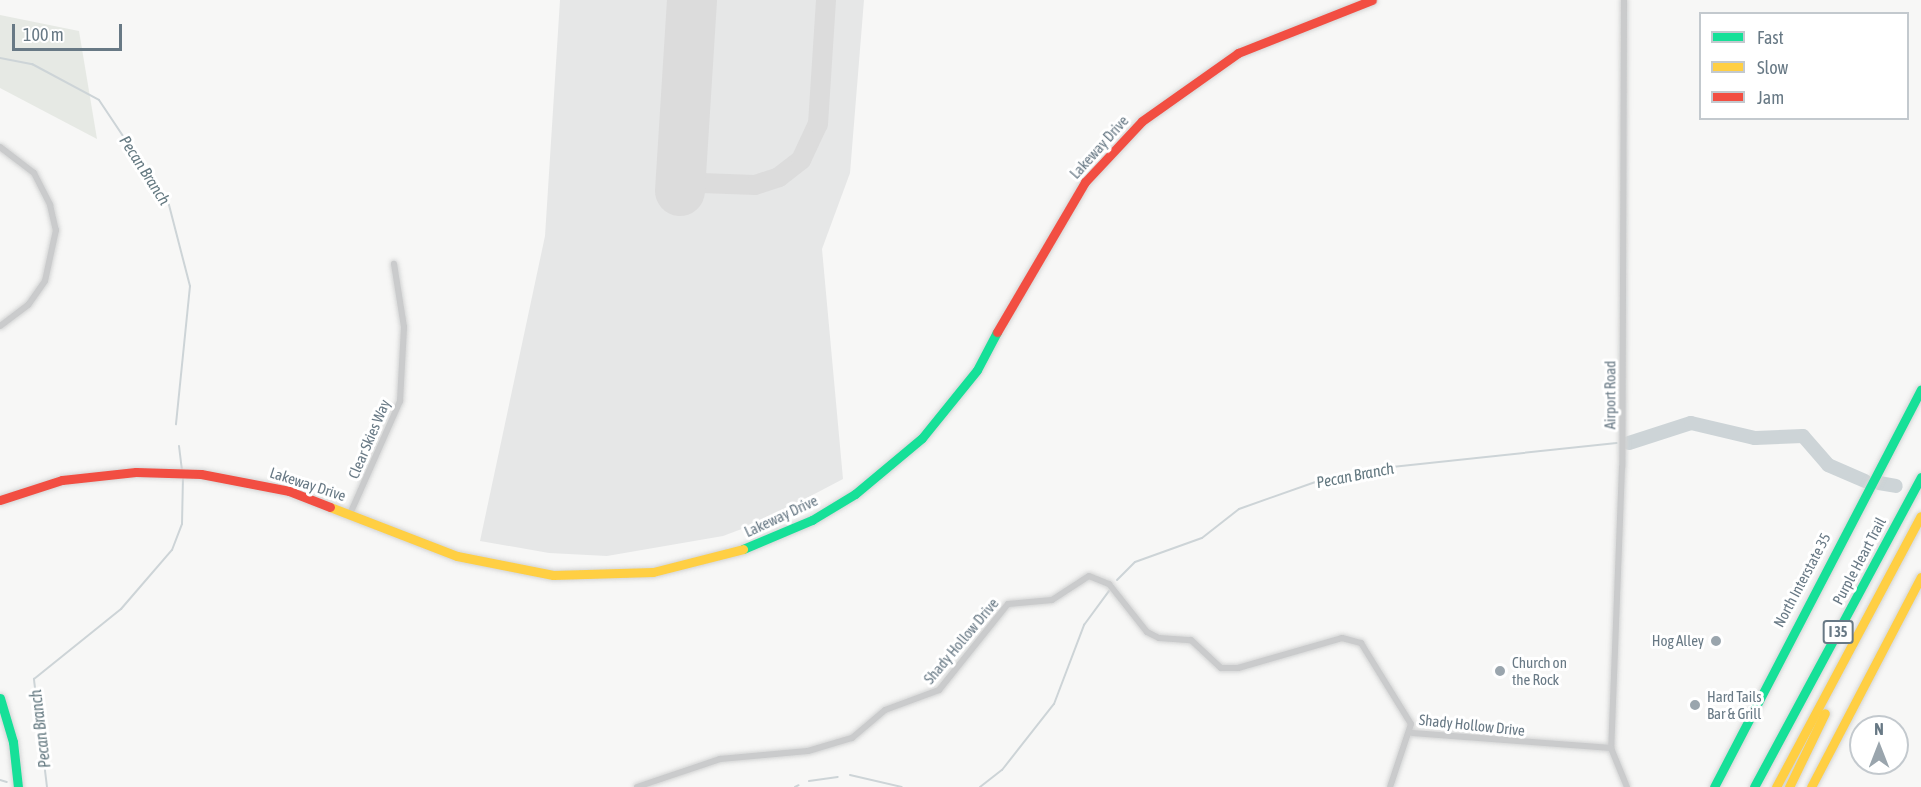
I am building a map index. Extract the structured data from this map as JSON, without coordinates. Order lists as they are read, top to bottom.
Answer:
{
  "streets": {
    "main road": [
      "Lakeway Drive",
      "Purple Heart Trail",
      "North Interstate 35",
      "I 35"
    ],
    "street": ["Airport Road", "Clear Skies Way", "Shady Hollow Drive"]
  },
  "crossings": [
    ["Lakeway Drive", "Clear Skies Way"],
    ["Airport Road", "Shady Hollow Drive"]
  ],
  "water": ["Pecan Branch"],
  "places": ["Hog Alley", "Church on the Rock", "Hard Tails Bar & Grill"],
  "legend": ["Fast", "Slow", "Jam"],
  "scale_bar": "100 m",
  "north": "top"
}
